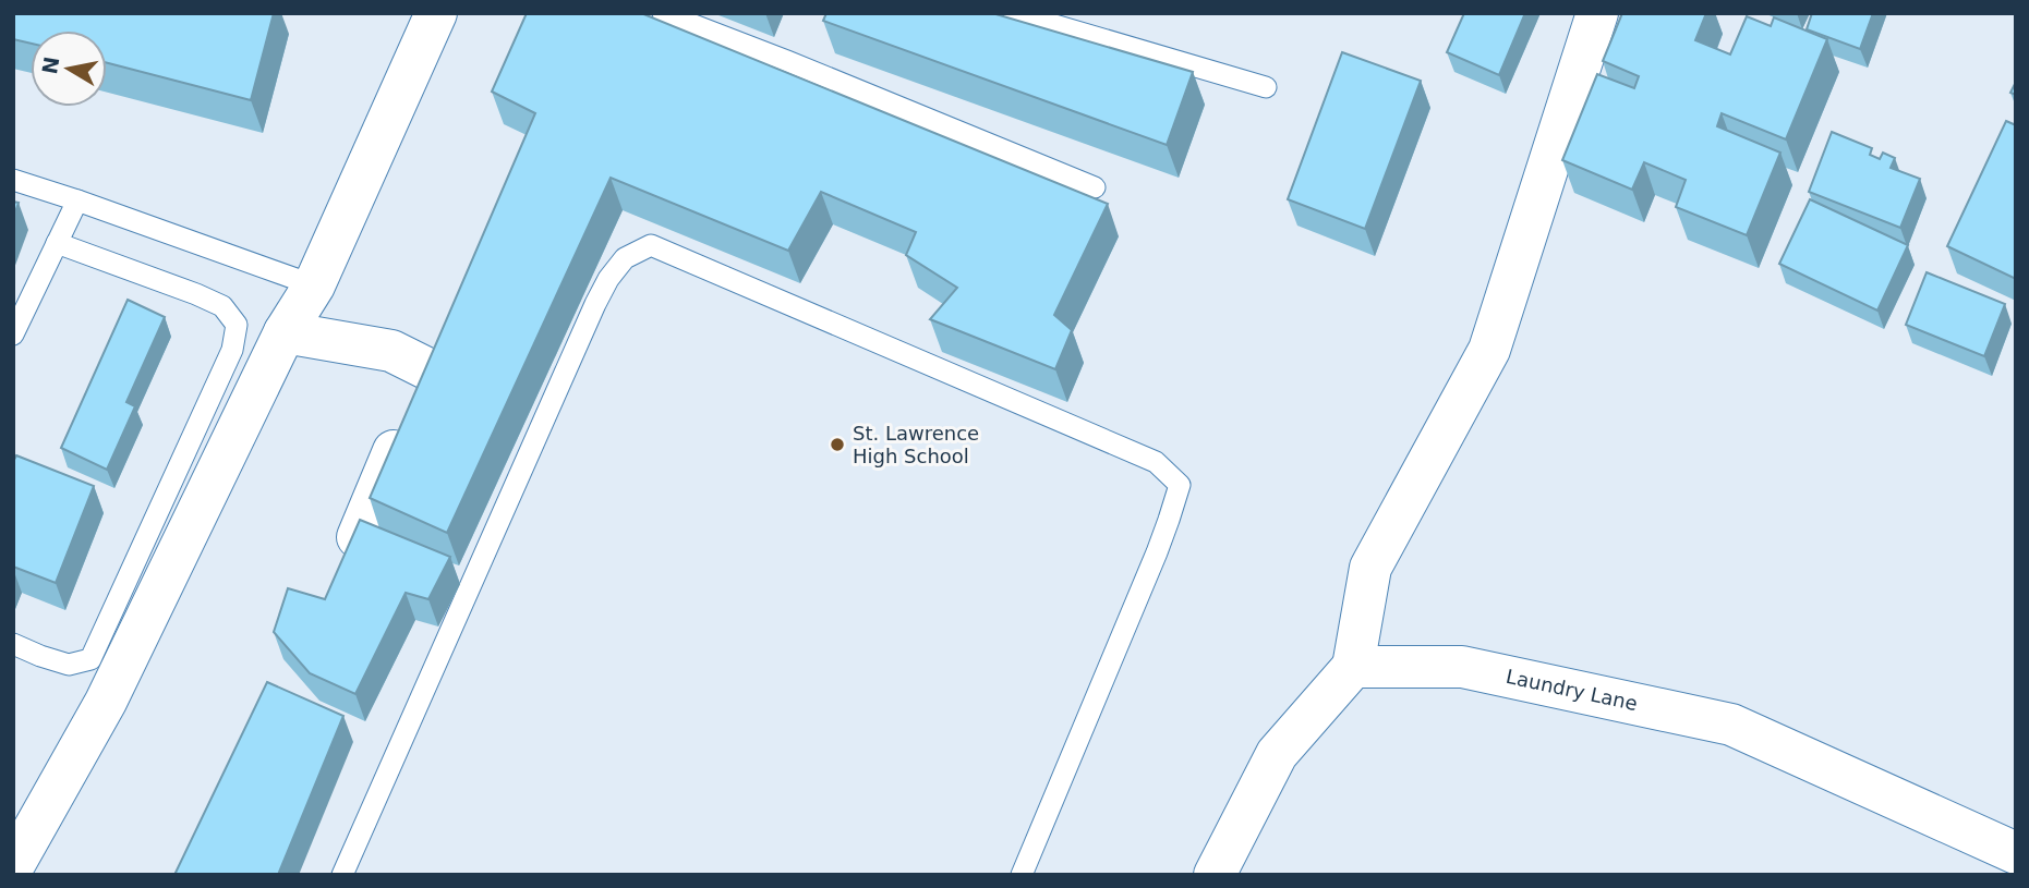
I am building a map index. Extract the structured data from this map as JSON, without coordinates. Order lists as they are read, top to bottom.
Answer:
{
  "streets": {
    "street": ["Laundry Lane"]
  },
  "places": ["St. Lawrence High School"],
  "north": "left"
}
